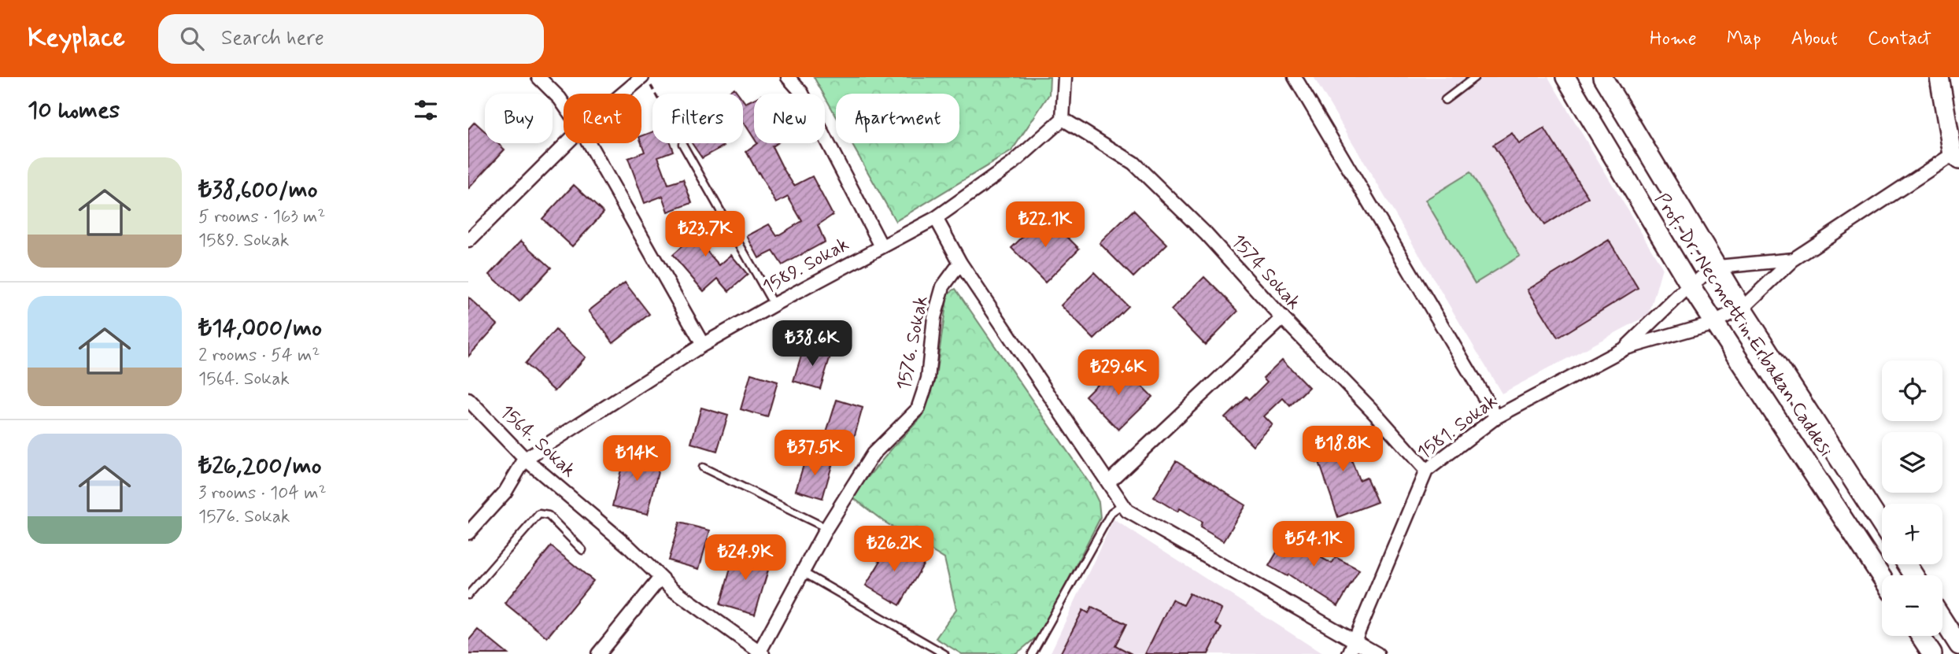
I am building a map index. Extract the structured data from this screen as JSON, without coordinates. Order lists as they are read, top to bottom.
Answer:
{
  "streets": {
    "main road": ["Prof. Dr. Necmettin Erbakan Caddesi"],
    "street": [
      "1589. Sokak",
      "1574 Sokak",
      "1576. Sokak",
      "1581. Sokak",
      "1564. Sokak"
    ]
  },
  "crossings": [
    ["1589. Sokak", "1574 Sokak"],
    ["1589. Sokak", "1564. Sokak"],
    ["1574 Sokak", "1581. Sokak"],
    ["1576. Sokak", "1564. Sokak"]
  ],
  "page": {
    "header": "Keyplace",
    "search": "Search here",
    "nav": [
      "Home",
      "Map",
      "About",
      "Contact"
    ],
    "heading": "10 homes",
    "chip": [
      "Buy",
      "Rent",
      "Filters",
      "New",
      "Apartment"
    ],
    "list": [
      {
        "name": "₺38,600/mo",
        "note": "5 rooms · 163 m² · 1589. Sokak"
      },
      {
        "name": "₺14,000/mo",
        "note": "2 rooms · 54 m² · 1564. Sokak"
      },
      {
        "name": "₺26,200/mo",
        "note": "3 rooms · 104 m² · 1576. Sokak"
      }
    ],
    "price": [
      "₺22.1K",
      "₺23.7K",
      "₺38.6K",
      "₺29.6K",
      "₺18.8K",
      "₺37.5K",
      "₺14K",
      "₺54.1K",
      "₺26.2K",
      "₺24.9K"
    ],
    "map_buttons": ["+", "−"]
  }
}
